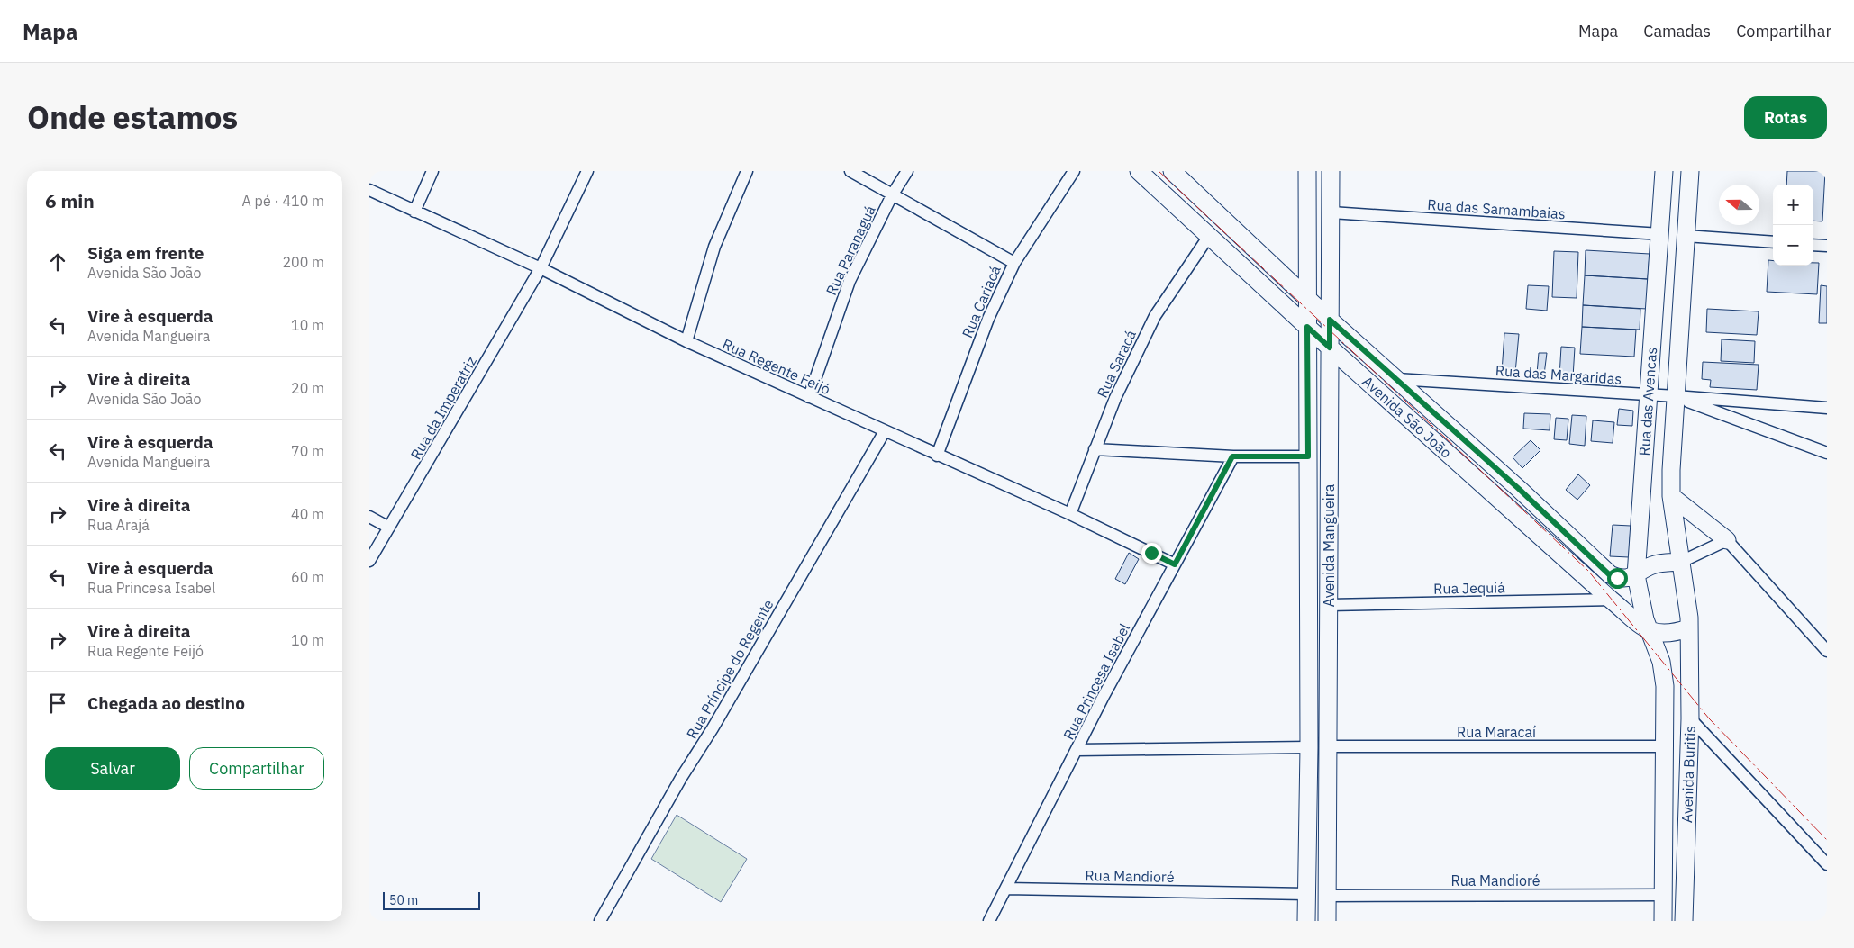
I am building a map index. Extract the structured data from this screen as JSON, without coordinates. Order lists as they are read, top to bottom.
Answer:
{
  "streets": {
    "street": [
      "Rua das Samambaias",
      "Rua Paranaguá",
      "Rua Cariacá",
      "Rua Saracá",
      "Rua Regente Feijó",
      "Rua das Margaridas",
      "Rua das Avencas",
      "Rua da Imperatriz",
      "Avenida São João",
      "Avenida Mangueira",
      "Rua Jequiá",
      "Rua Príncipe do Regente",
      "Rua Princesa Isabel",
      "Rua Maracaí",
      "Avenida Buritis",
      "Rua Mandioré"
    ]
  },
  "crossings": [
    ["Rua das Samambaias", "Rua das Avencas"],
    ["Rua das Samambaias", "Avenida Mangueira"],
    ["Rua Paranaguá", "Rua Regente Feijó"],
    ["Rua Cariacá", "Rua Regente Feijó"],
    ["Rua Saracá", "Rua Regente Feijó"],
    ["Rua Saracá", "Avenida São João"],
    ["Rua Regente Feijó", "Rua da Imperatriz"],
    ["Rua Regente Feijó", "Rua Príncipe do Regente"],
    ["Rua Regente Feijó", "Rua Princesa Isabel"],
    ["Rua das Margaridas", "Rua das Avencas"],
    ["Rua das Margaridas", "Avenida São João"],
    ["Rua das Avencas", "Avenida São João"],
    ["Rua das Avencas", "Avenida Buritis"],
    ["Avenida São João", "Avenida Mangueira"],
    ["Avenida São João", "Rua Jequiá"],
    ["Avenida São João", "Avenida Buritis"],
    ["Avenida Mangueira", "Rua Jequiá"],
    ["Avenida Mangueira", "Rua Maracaí"],
    ["Avenida Mangueira", "Rua Mandioré"],
    ["Rua Princesa Isabel", "Rua Mandioré"],
    ["Rua Maracaí", "Avenida Buritis"],
    ["Avenida Buritis", "Rua Mandioré"]
  ],
  "scale_bar": "50 m",
  "north": "left",
  "page": {
    "header": "Mapa",
    "nav": ["Mapa", "Camadas", "Compartilhar"],
    "title": "Onde estamos",
    "buttons": [
      "Rotas",
      ["Salvar", "Compartilhar"]
    ],
    "heading": ["6 min", "A pé · 410 m"],
    "map_buttons": ["+", "−"],
    "list": [
      ["Siga em frente", "Avenida São João", "200 m"],
      ["Vire à esquerda", "Avenida Mangueira", "10 m"],
      ["Vire à direita", "Avenida São João", "20 m"],
      ["Vire à esquerda", "Avenida Mangueira", "70 m"],
      ["Vire à direita", "Rua Arajá", "40 m"],
      ["Vire à esquerda", "Rua Princesa Isabel", "60 m"],
      ["Vire à direita", "Rua Regente Feijó", "10 m"],
      "Chegada ao destino"
    ],
    "scale": "50 m"
  }
}
